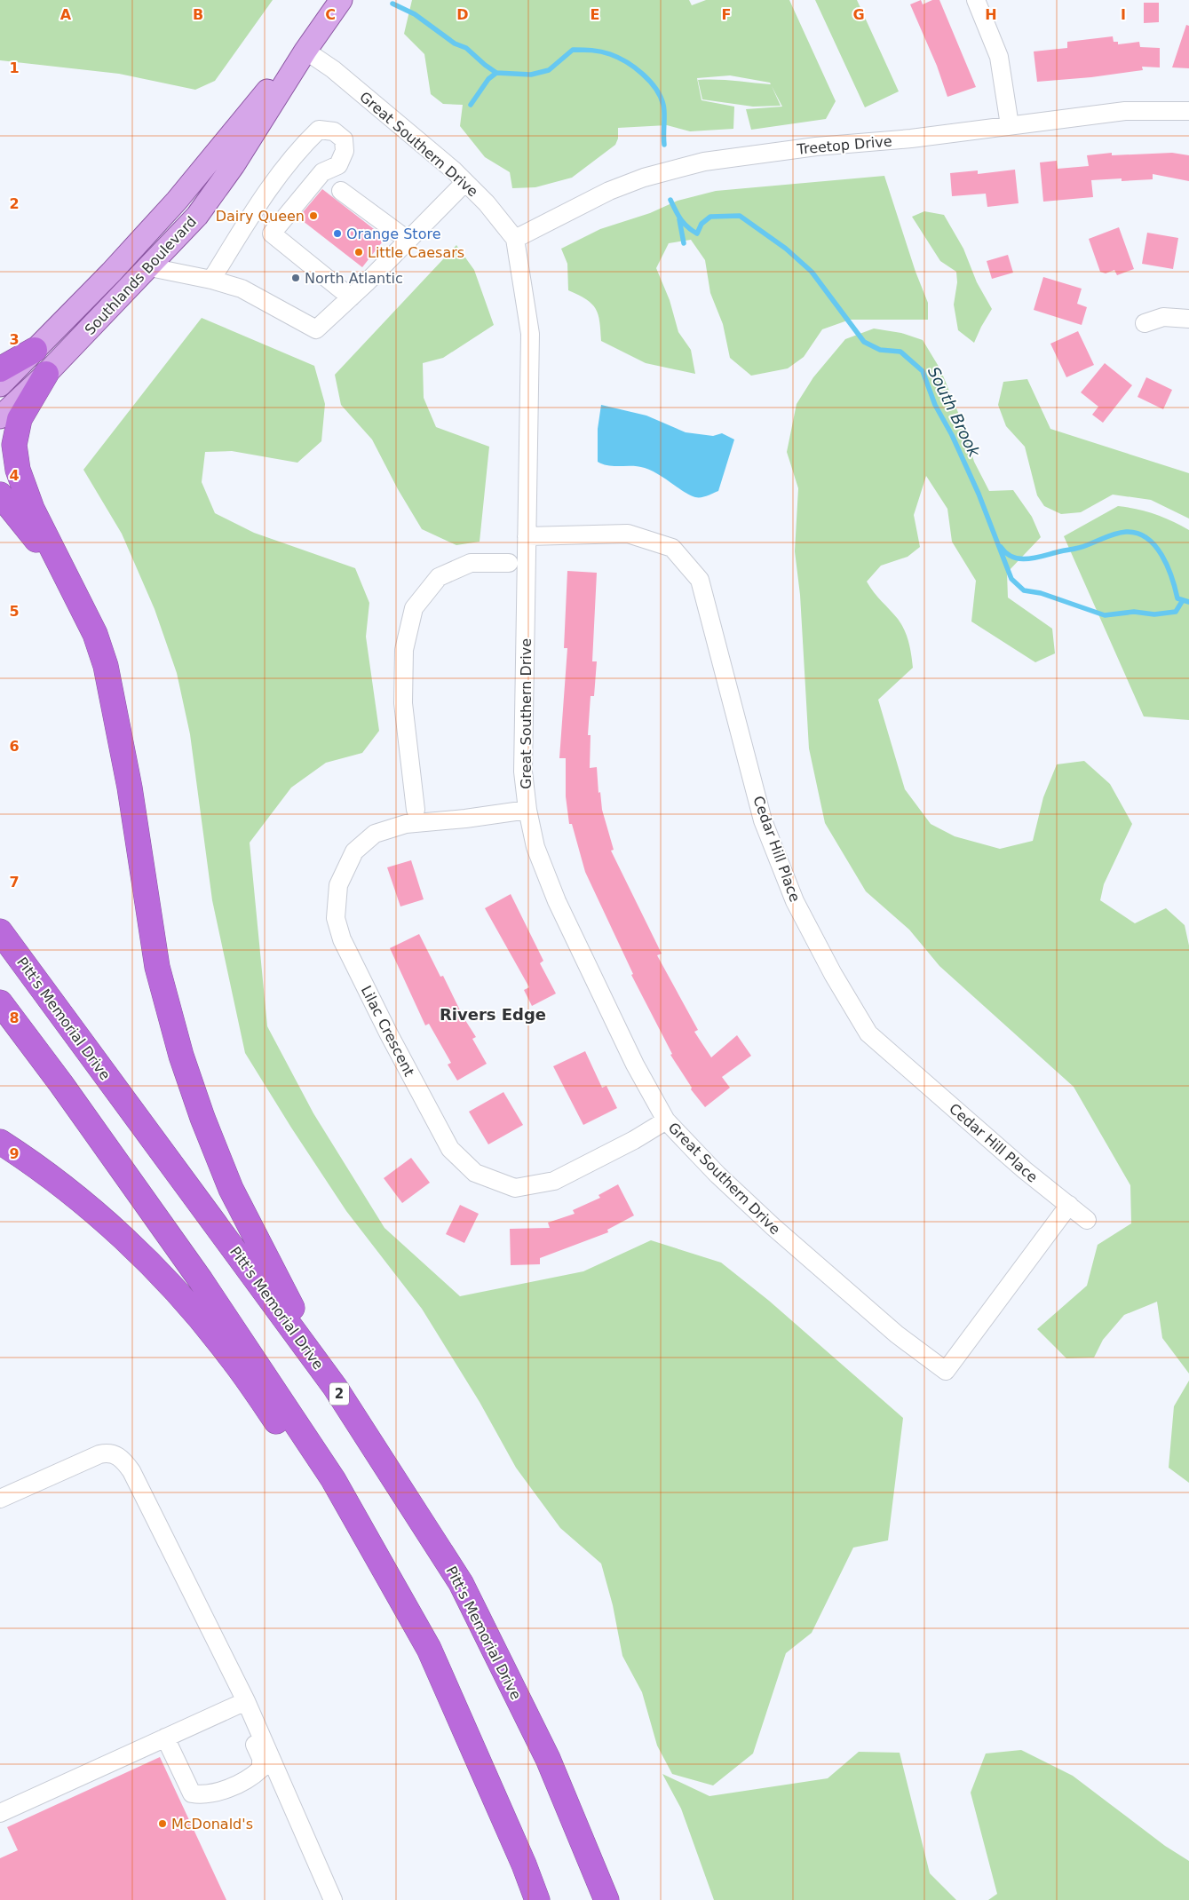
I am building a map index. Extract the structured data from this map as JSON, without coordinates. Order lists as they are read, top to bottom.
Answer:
{
  "streets": {
    "highway": ["Pitt's Memorial Drive", "2"],
    "main road": ["Southlands Boulevard"],
    "street": [
      "Great Southern Drive",
      "Treetop Drive",
      "Cedar Hill Place",
      "Lilac Crescent"
    ]
  },
  "crossings": [
    ["Great Southern Drive", "Treetop Drive"],
    ["Great Southern Drive", "Southlands Boulevard"],
    ["Great Southern Drive", "Cedar Hill Place"],
    ["Great Southern Drive", "Lilac Crescent"]
  ],
  "districts": ["Rivers Edge"],
  "water": ["South Brook"],
  "places": [
    "Dairy Queen",
    "Orange Store",
    "Little Caesars",
    "North Atlantic",
    "McDonald's"
  ],
  "grid": {
    "columns": [
      "A",
      "B",
      "C",
      "D",
      "E",
      "F",
      "G",
      "H",
      "I"
    ],
    "rows": [
      "1",
      "2",
      "3",
      "4",
      "5",
      "6",
      "7",
      "8",
      "9"
    ]
  }
}
